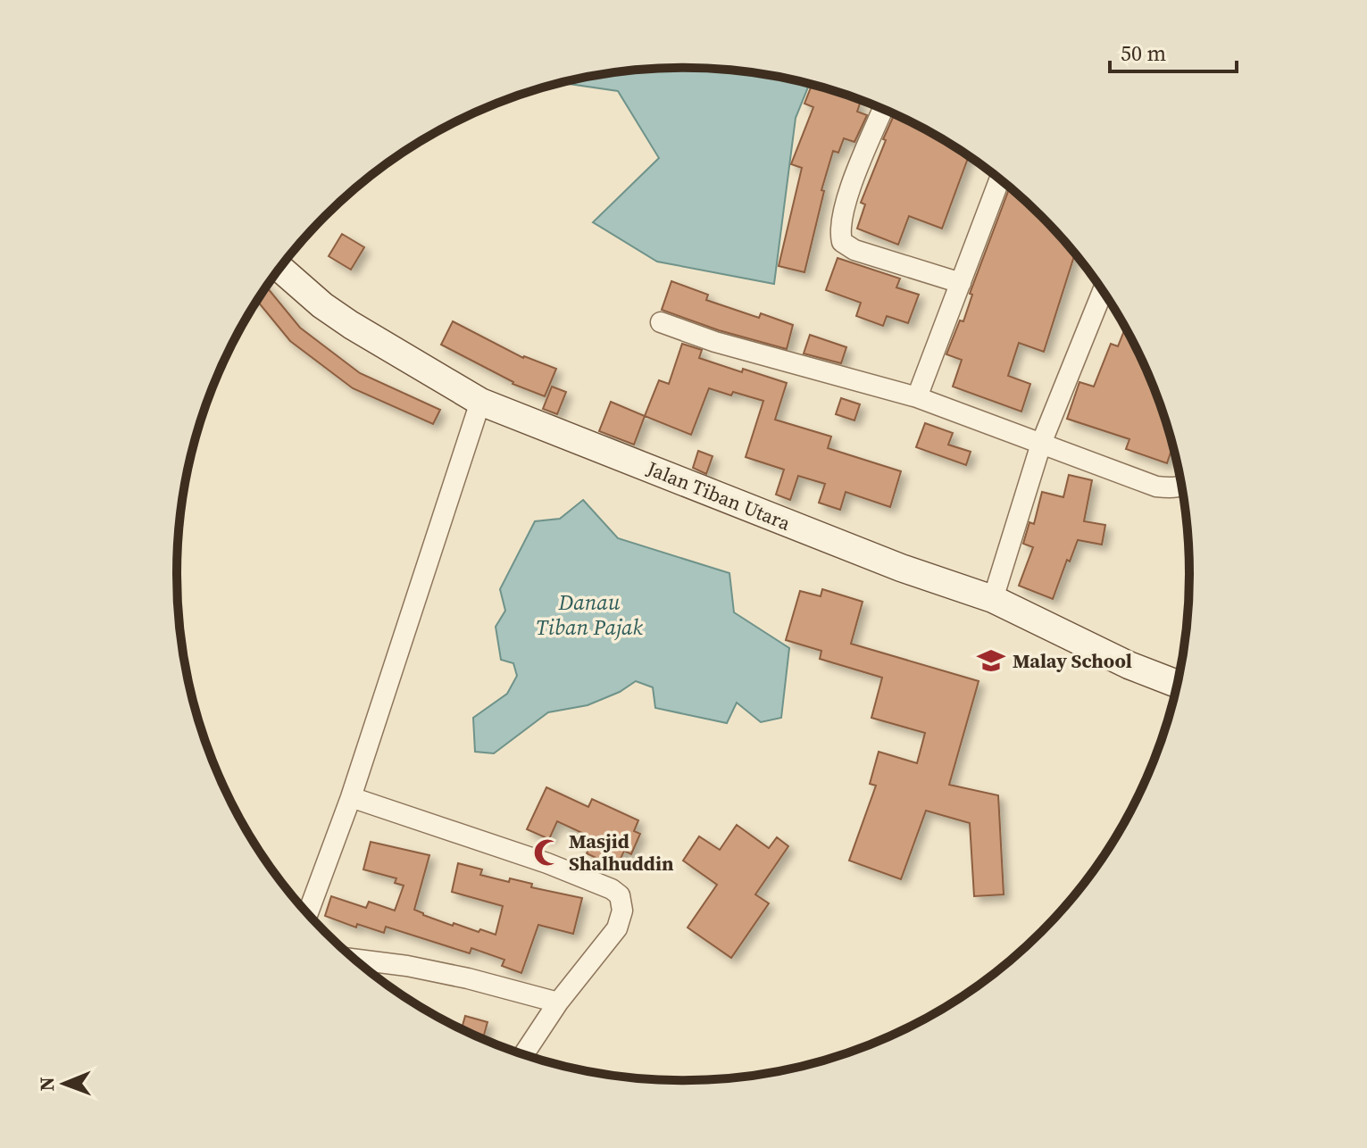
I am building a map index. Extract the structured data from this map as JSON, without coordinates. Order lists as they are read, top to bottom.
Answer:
{
  "streets": {
    "street": ["Jalan Tiban Utara"]
  },
  "water": ["Danau Tiban Pajak"],
  "places": {
    "school or university": ["Malay School"],
    "mosque": ["Masjid Shalhuddin"]
  },
  "scale_bar": "50 m",
  "north": "left"
}
